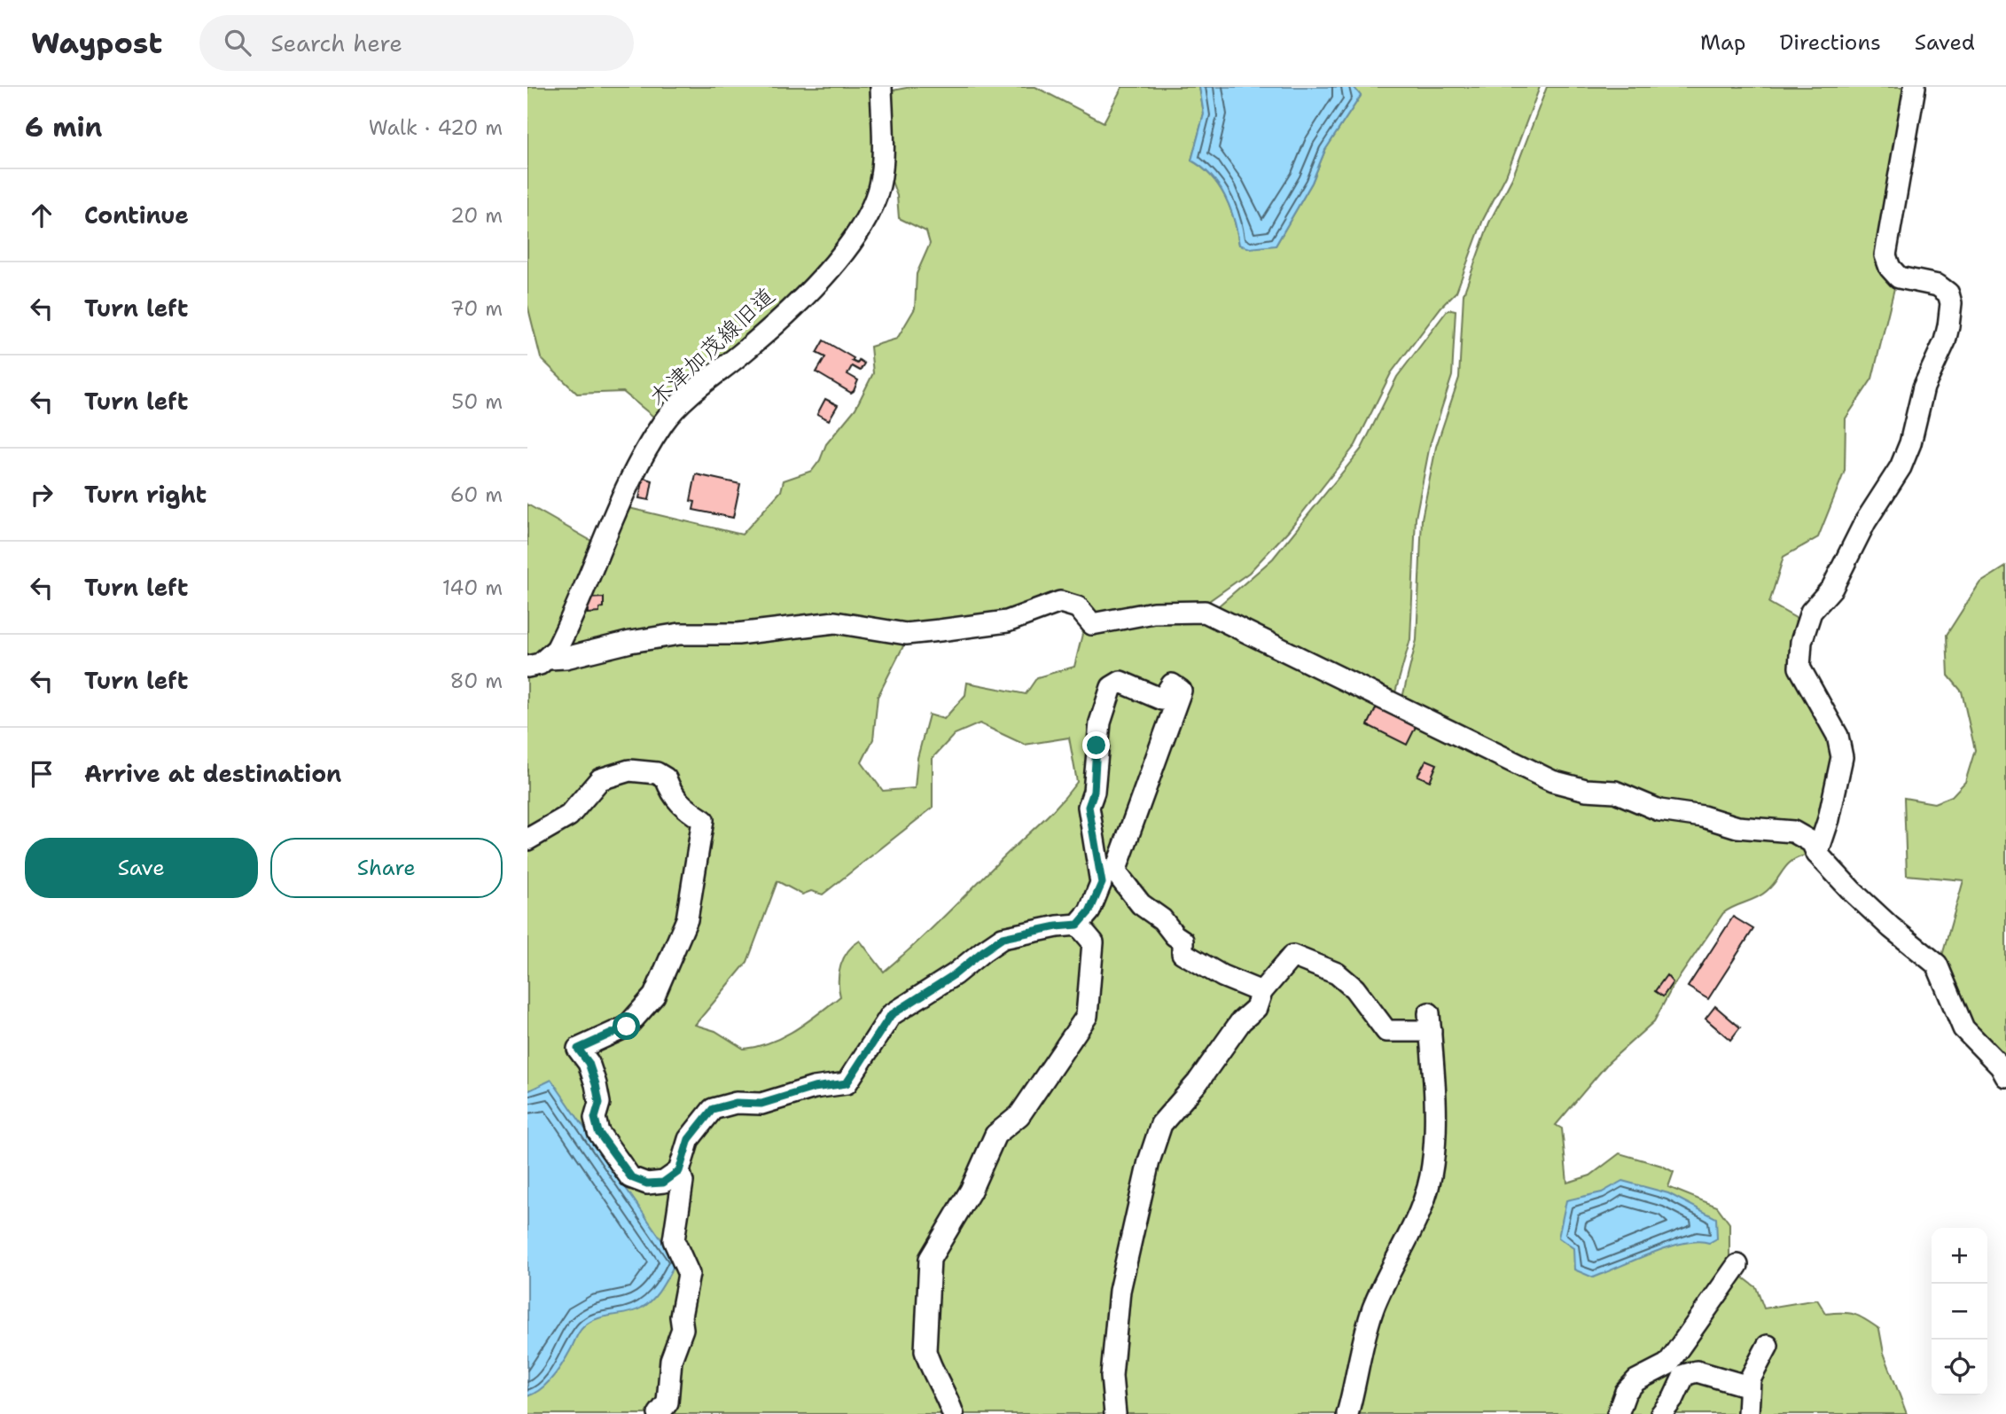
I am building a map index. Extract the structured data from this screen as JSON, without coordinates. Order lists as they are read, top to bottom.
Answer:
{
  "streets": {
    "street": ["木津加茂線旧道"]
  },
  "page": {
    "header": "Waypost",
    "search": "Search here",
    "nav": ["Map", "Directions", "Saved"],
    "heading": ["6 min", "Walk · 420 m"],
    "list": [
      ["Continue", "20 m"],
      ["Turn left", "70 m"],
      ["Turn left", "50 m"],
      ["Turn right", "60 m"],
      ["Turn left", "140 m"],
      ["Turn left", "80 m"],
      "Arrive at destination"
    ],
    "buttons": ["Save", "Share"],
    "map_buttons": ["+", "−"]
  }
}
